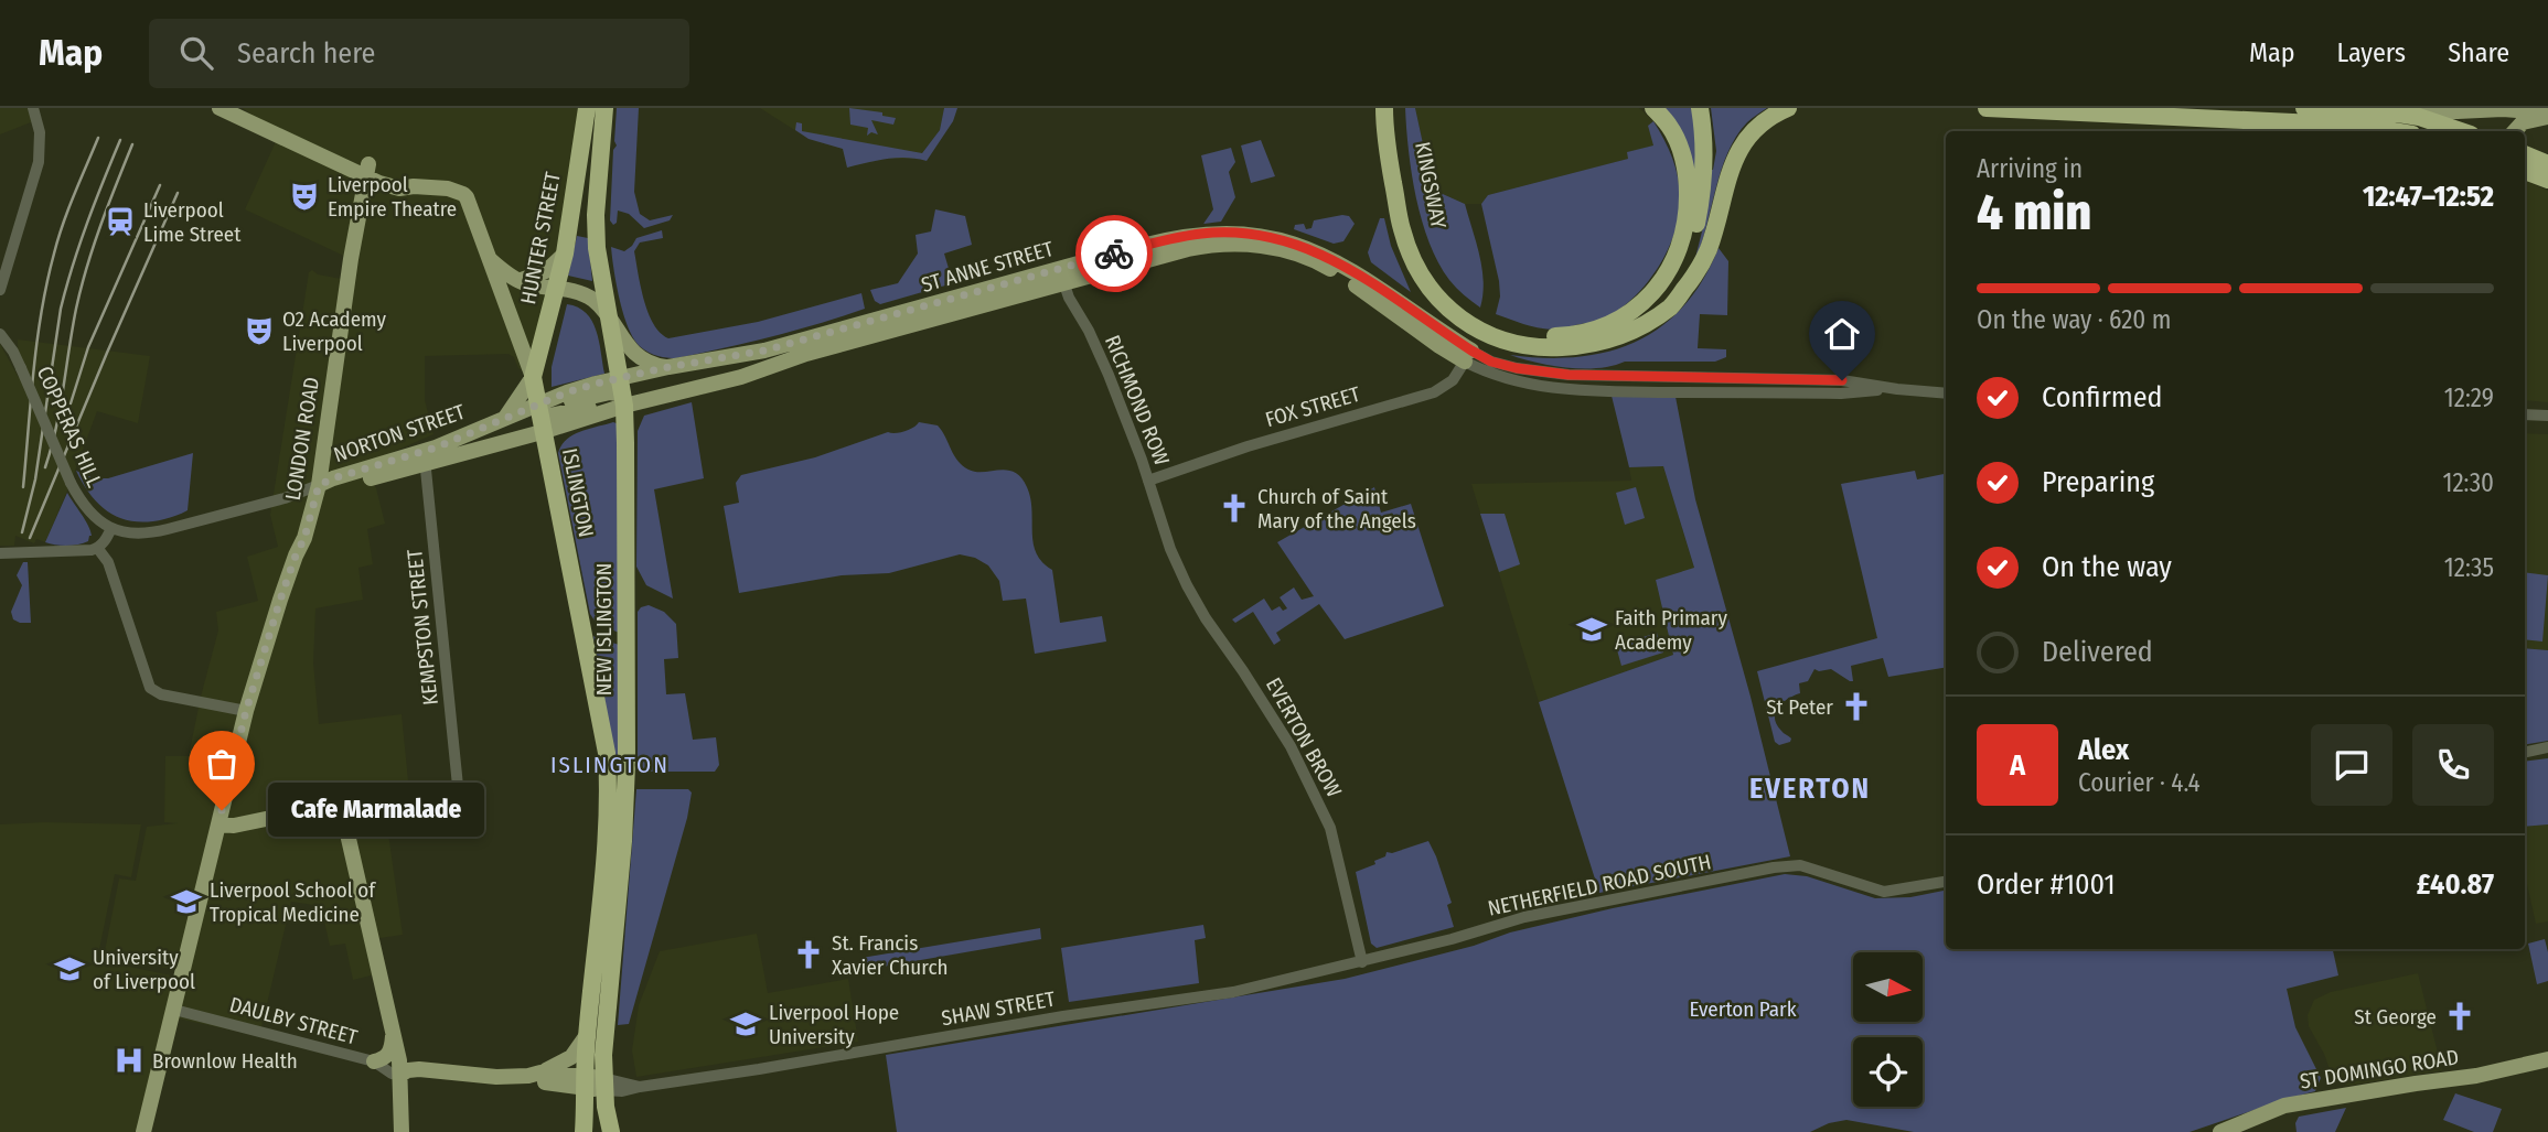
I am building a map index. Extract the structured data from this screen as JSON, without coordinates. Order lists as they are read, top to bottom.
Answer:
{
  "streets": {
    "highway": [
      "KINGSWAY",
      "HUNTER STREET",
      "ISLINGTON",
      "NEW ISLINGTON"
    ],
    "main road": [
      "ST ANNE STREET",
      "NORTON STREET",
      "LONDON ROAD",
      "ST DOMINGO ROAD"
    ],
    "street": [
      "RICHMOND ROW",
      "FOX STREET",
      "COPPERAS HILL",
      "KEMPSTON STREET",
      "EVERTON BROW",
      "NETHERFIELD ROAD SOUTH",
      "SHAW STREET",
      "DAULBY STREET"
    ]
  },
  "crossings": [
    ["HUNTER STREET", "ISLINGTON"],
    ["ST ANNE STREET", "RICHMOND ROW"],
    ["ST ANNE STREET", "FOX STREET"],
    ["ST ANNE STREET", "NORTON STREET"],
    ["ST ANNE STREET", "ISLINGTON"],
    ["ST ANNE STREET", "NEW ISLINGTON"],
    ["RICHMOND ROW", "FOX STREET"],
    ["RICHMOND ROW", "EVERTON BROW"],
    ["NORTON STREET", "LONDON ROAD"],
    ["NORTON STREET", "ISLINGTON"],
    ["NORTON STREET", "KEMPSTON STREET"],
    ["LONDON ROAD", "ISLINGTON"],
    ["LONDON ROAD", "DAULBY STREET"],
    ["NEW ISLINGTON", "SHAW STREET"],
    ["EVERTON BROW", "NETHERFIELD ROAD SOUTH"],
    ["EVERTON BROW", "SHAW STREET"],
    ["NETHERFIELD ROAD SOUTH", "SHAW STREET"]
  ],
  "districts": ["ISLINGTON", "EVERTON"],
  "parks": ["Everton Park"],
  "places": {
    "theatre": ["Liverpool Empire Theatre", "O2 Academy Liverpool"],
    "station": ["Liverpool Lime Street"],
    "church": [
      "Church of Saint Mary of the Angels",
      "St Peter",
      "St. Francis Xavier Church",
      "St George"
    ],
    "school or university": [
      "Faith Primary Academy",
      "Liverpool School of Tropical Medicine",
      "University of Liverpool",
      "Liverpool Hope University"
    ],
    "other": ["Cafe Marmalade"],
    "hospital": ["Brownlow Health"]
  },
  "north": "right",
  "page": {
    "header": "Map",
    "search": "Search here",
    "nav": ["Map", "Layers", "Share"],
    "heading": ["4 min", "Arriving in", "12:47–12:52"],
    "panel": [
      "Alex",
      "Courier · 4.4",
      "Order #1001",
      "£40.87"
    ],
    "bar": "On the way · 620 m",
    "list": [
      ["Confirmed", "12:29"],
      ["Preparing", "12:30"],
      ["On the way", "12:35"],
      "Delivered"
    ],
    "round": "A",
    "bubble": "Cafe Marmalade"
  }
}
